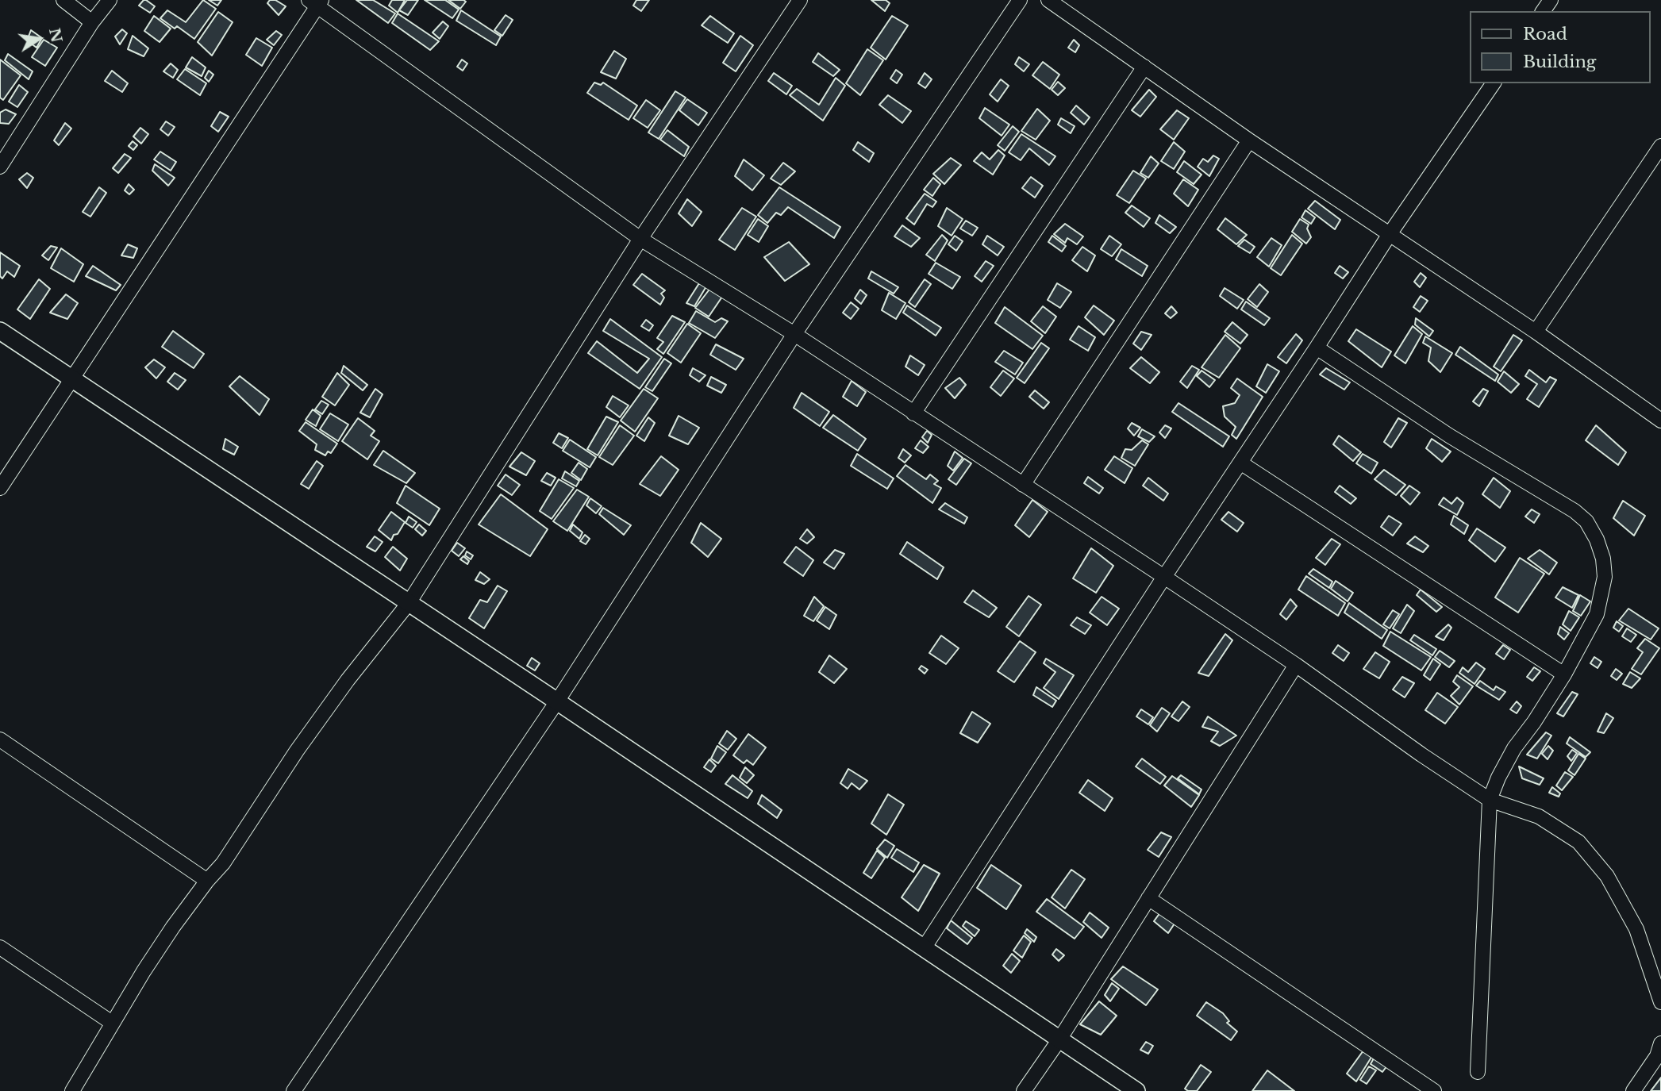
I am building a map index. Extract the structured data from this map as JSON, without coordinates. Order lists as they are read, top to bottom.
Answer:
{
  "legend": ["Road", "Building"],
  "north": "right"
}
